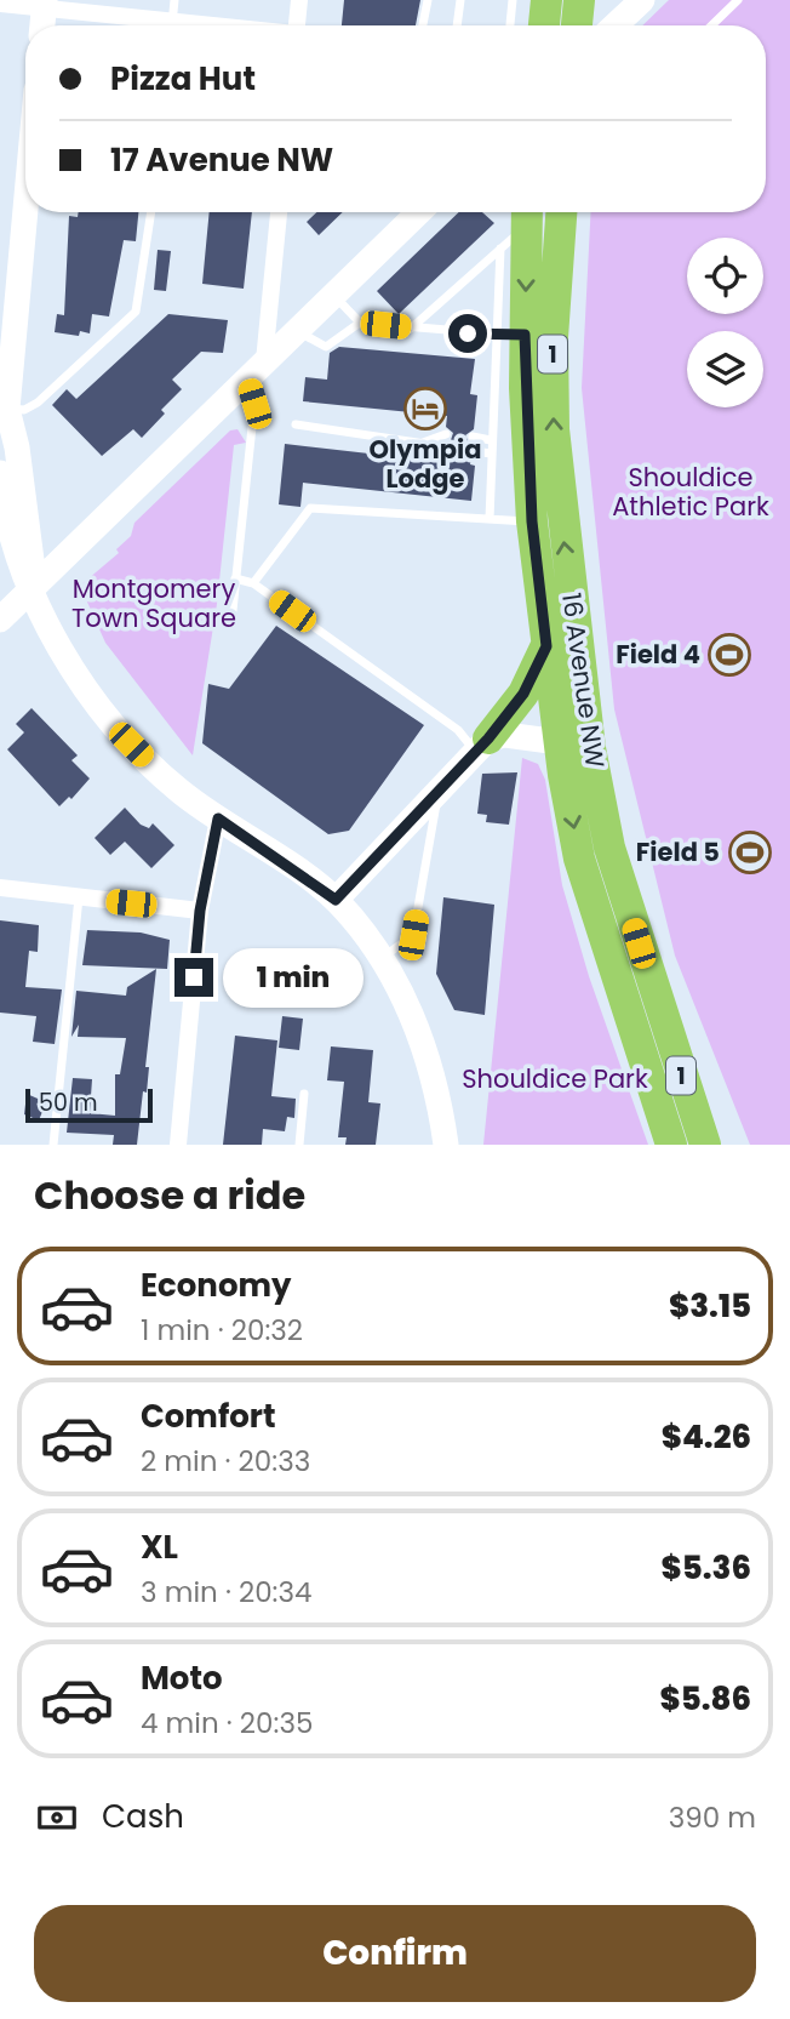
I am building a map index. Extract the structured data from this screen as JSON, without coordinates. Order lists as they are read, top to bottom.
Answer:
{
  "streets": {
    "highway": ["1", "16 Avenue NW"]
  },
  "parks": ["Shouldice Athletic Park", "Montgomery Town Square", "Shouldice Park"],
  "places": {
    "hotel": ["Olympia Lodge"],
    "sports": ["Field 4", "Field 5"]
  },
  "scale_bar": "50 m",
  "page": {
    "banner": ["Pizza Hut", "17 Avenue NW"],
    "bubble": "1 min",
    "scale": "50 m",
    "heading": "Choose a ride",
    "list": [
      {
        "name": "Economy",
        "note": "1 min · 20:32",
        "value": "$3.15"
      },
      {
        "name": "Comfort",
        "note": "2 min · 20:33",
        "value": "$4.26"
      },
      {
        "name": "XL",
        "note": "3 min · 20:34",
        "value": "$5.36"
      },
      {
        "name": "Moto",
        "note": "4 min · 20:35",
        "value": "$5.86"
      }
    ],
    "pay": ["Cash", "390 m"],
    "buttons": "Confirm"
  }
}
